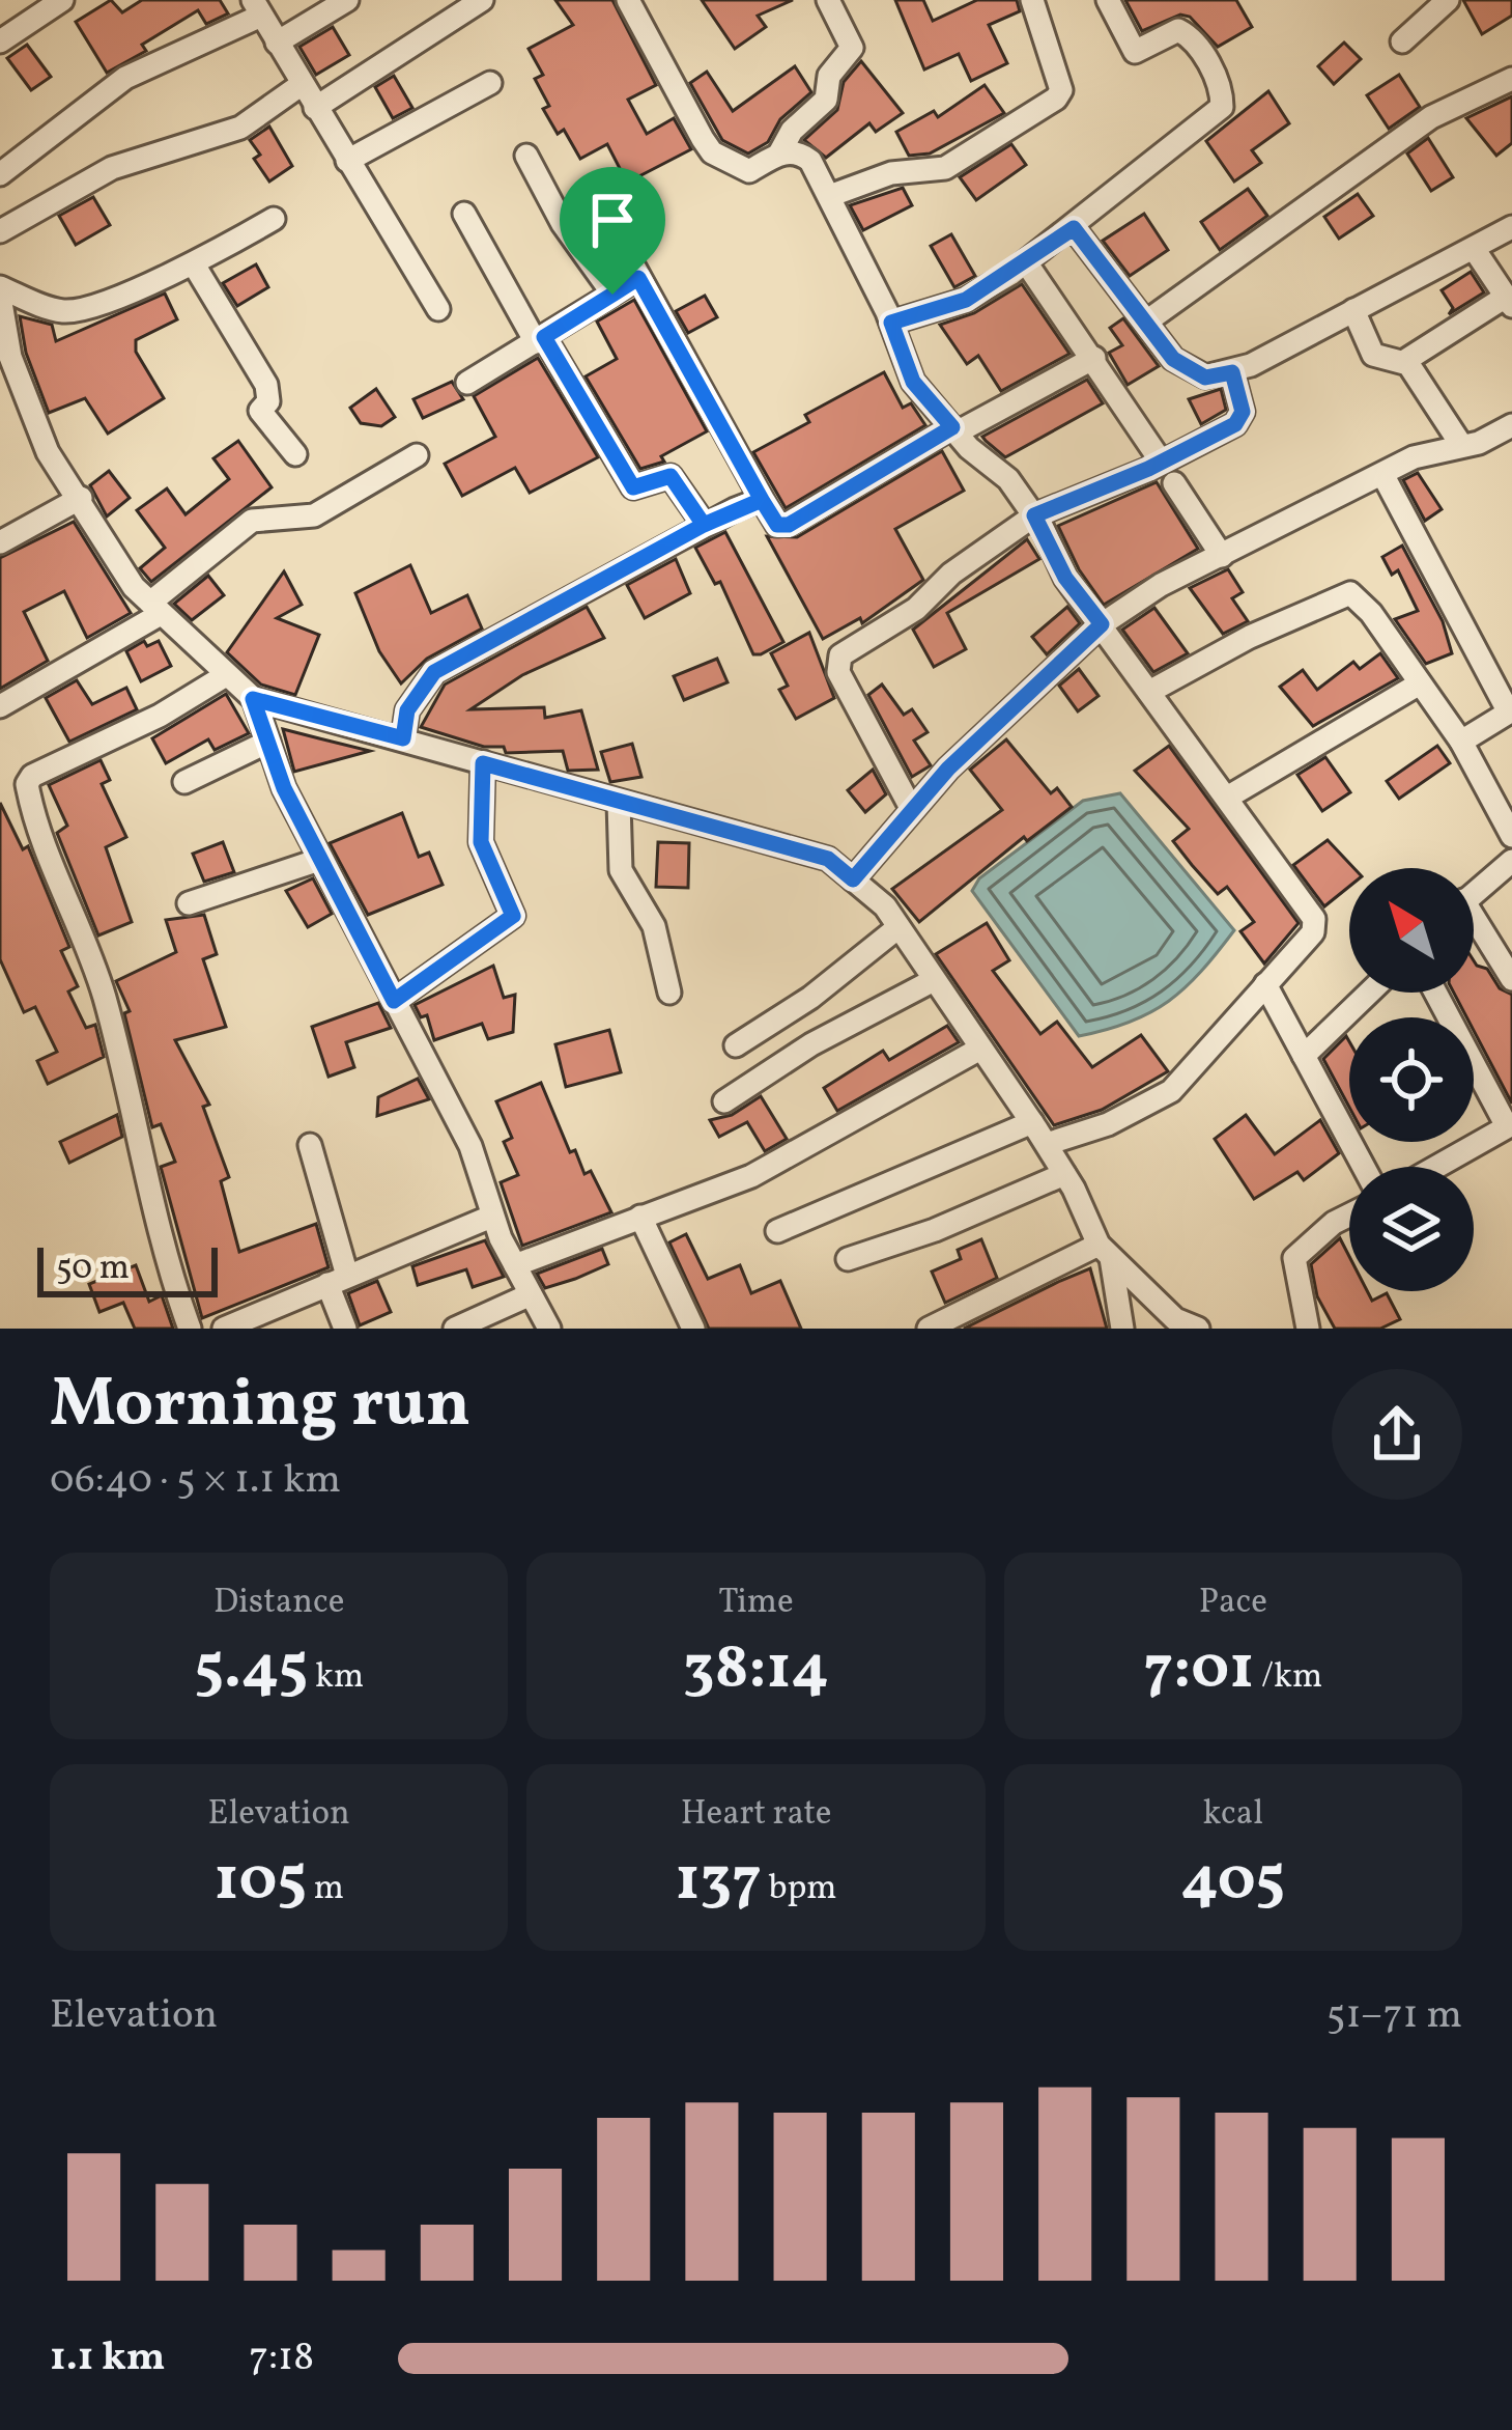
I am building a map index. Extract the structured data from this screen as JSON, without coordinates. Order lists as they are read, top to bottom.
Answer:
{
  "scale_bar": "50 m",
  "north": "top left",
  "page": {
    "scale": "50 m",
    "heading": ["Morning run", "06:40 · 5 × 1.1 km"],
    "stats": [
      ["Distance", "5.45 km"],
      ["Time", "38:14"],
      ["Pace", "7:01 /km"],
      ["Elevation", "105 m"],
      ["Heart rate", "137 bpm"],
      ["kcal", "405"]
    ],
    "chart": ["Elevation", "51–71 m"],
    "list": [
      {
        "name": "1.1 km",
        "note": "7:18"
      }
    ]
  }
}
